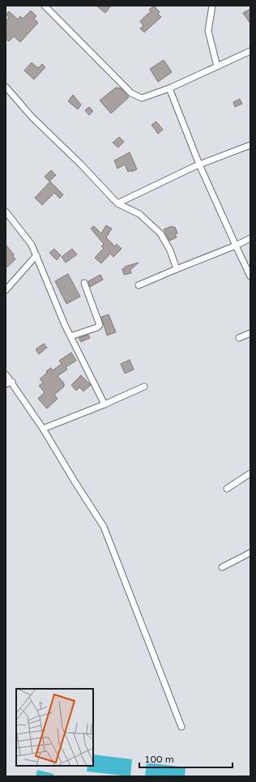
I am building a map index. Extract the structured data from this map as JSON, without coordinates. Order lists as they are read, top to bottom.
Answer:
{
  "scale_bar": "100 m"
}
